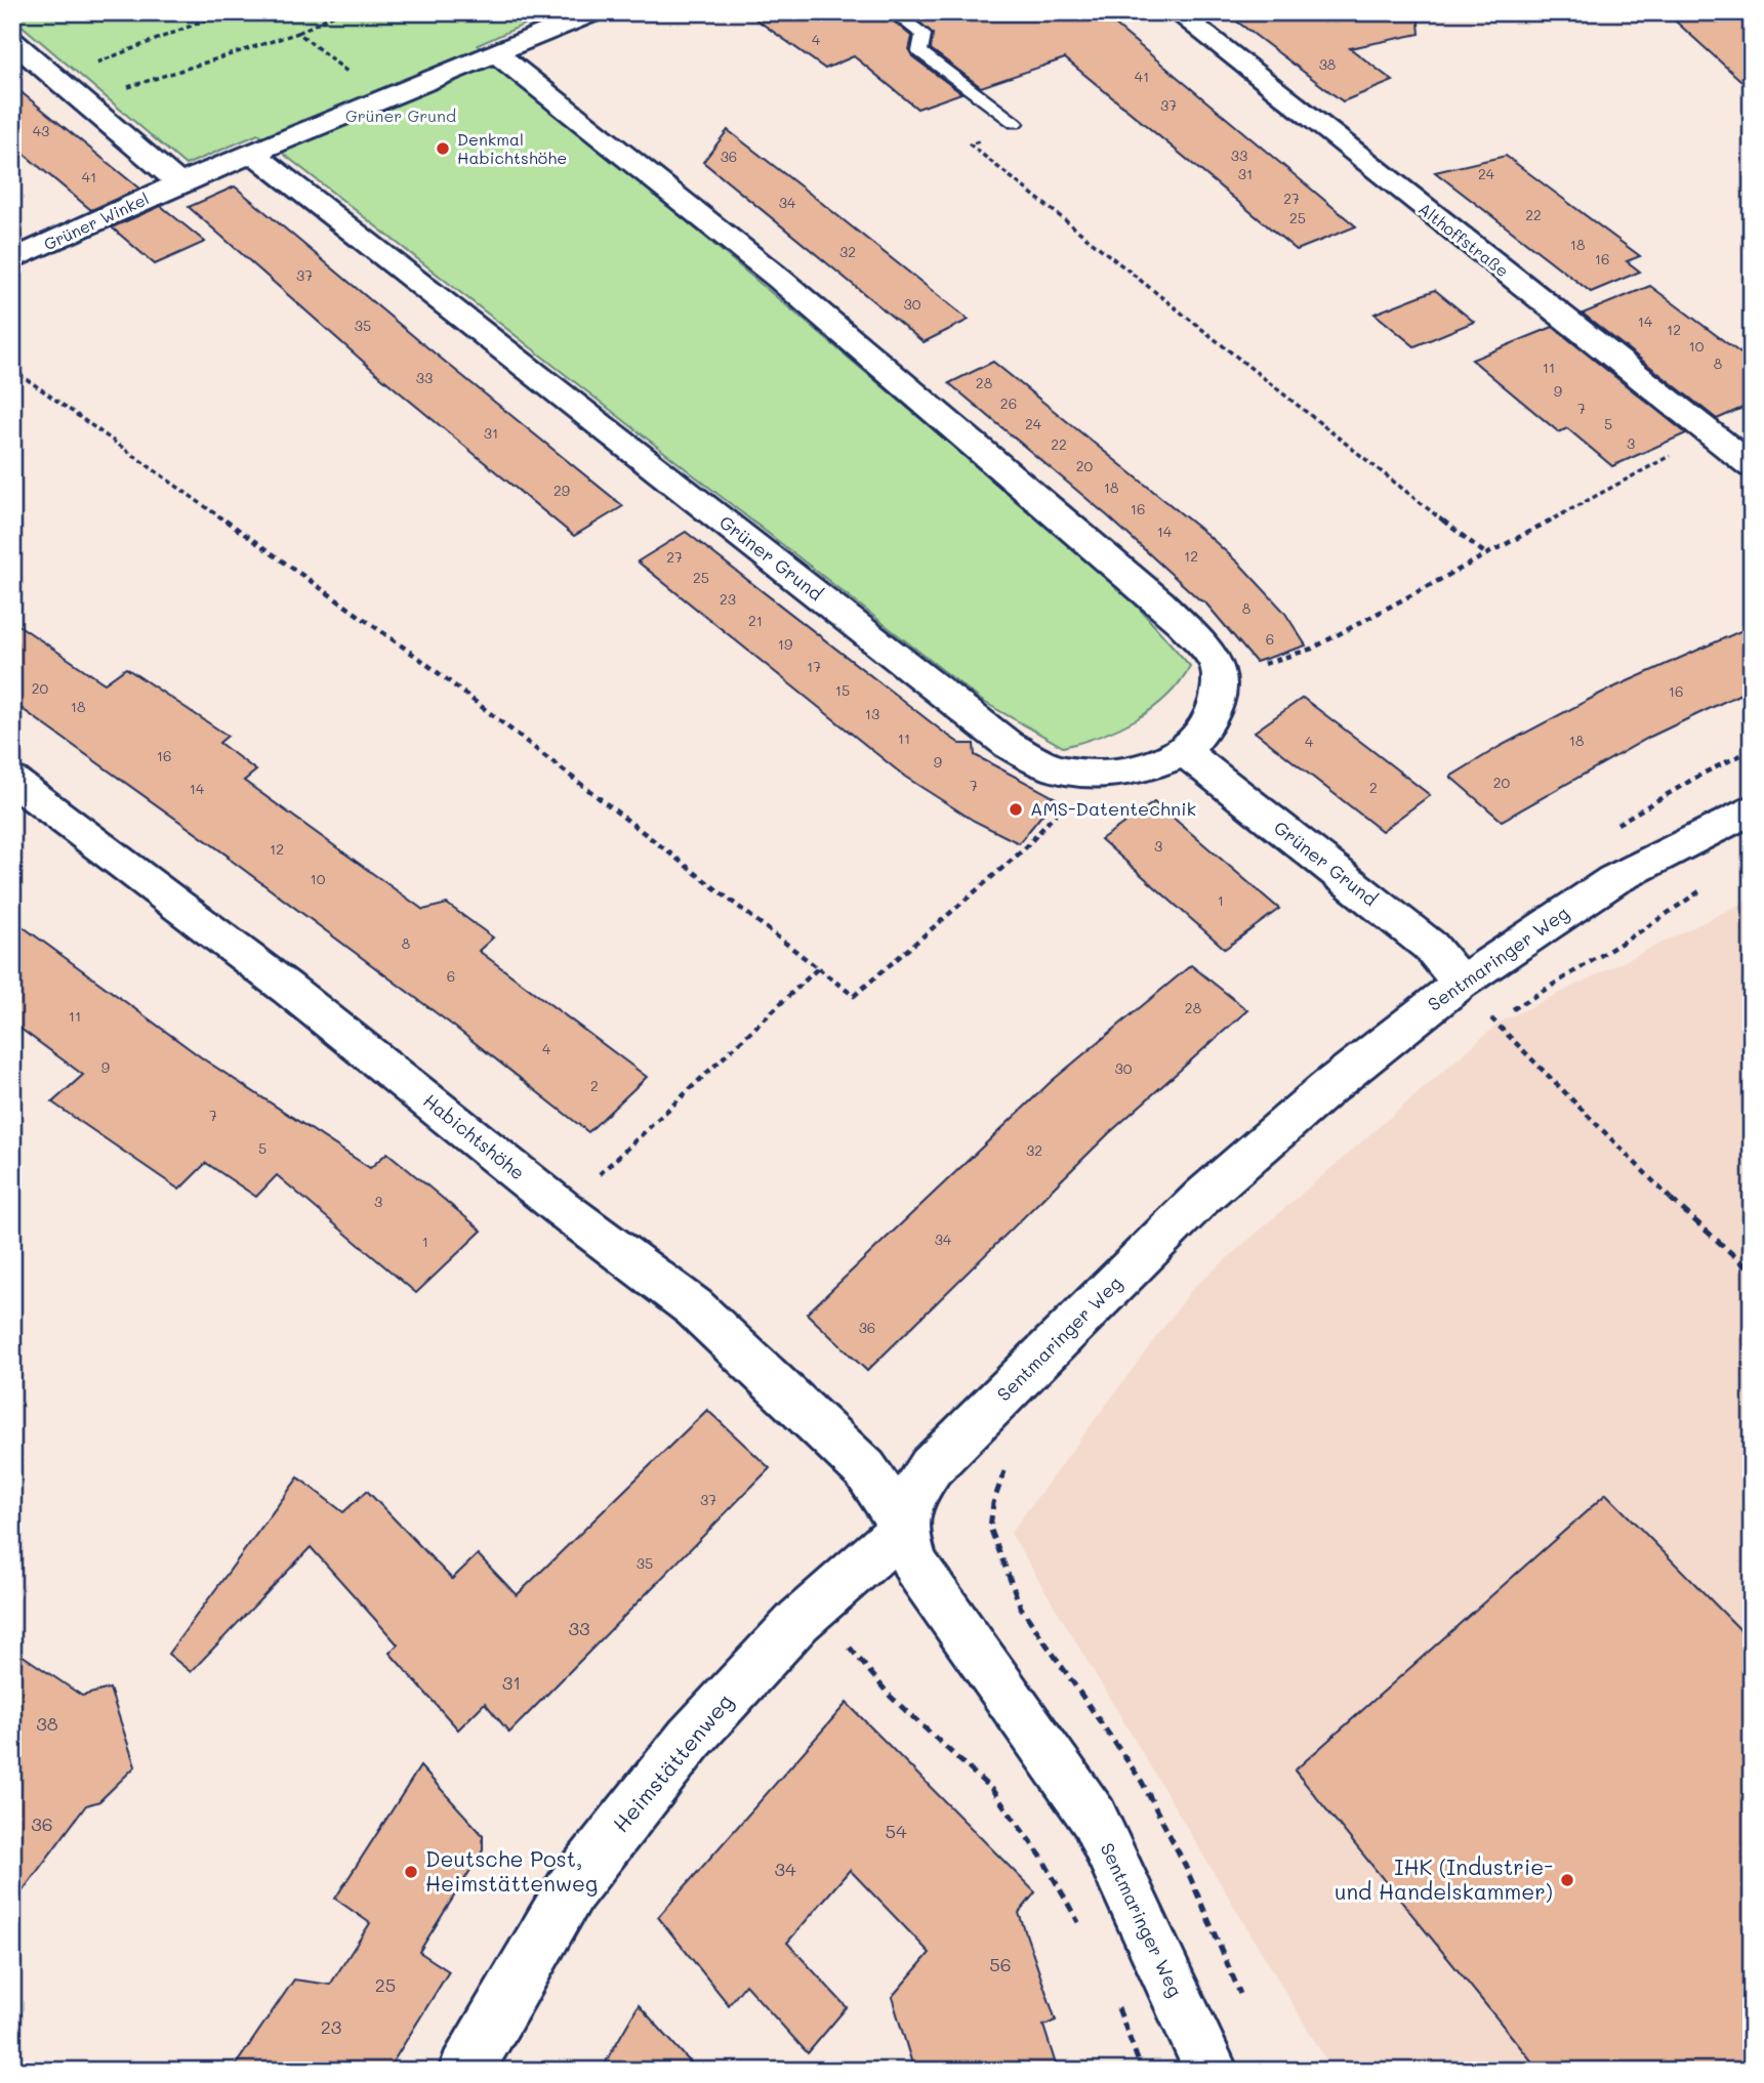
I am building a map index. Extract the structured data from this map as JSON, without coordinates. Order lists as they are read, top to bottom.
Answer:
{
  "streets": {
    "street": [
      "Grüner Winkel",
      "Althoffstraße",
      "Grüner Grund",
      "Sentmaringer Weg",
      "Habichtshöhe",
      "Heimstättenweg"
    ]
  },
  "crossings": [
    ["Grüner Grund", "Sentmaringer Weg"],
    ["Sentmaringer Weg", "Habichtshöhe"],
    ["Sentmaringer Weg", "Heimstättenweg"],
    ["Habichtshöhe", "Heimstättenweg"]
  ],
  "parks": ["Grüner Grund"],
  "places": [
    "Denkmal Habichtshöhe",
    "AMS-Datentechnik",
    "Deutsche Post, Heimstättenweg",
    "IHK (Industrie- und Handelskammer)"
  ],
  "house_numbers": [
    "4",
    "38",
    "41",
    "37",
    "43",
    "33",
    "36",
    "31",
    "24",
    "41",
    "27",
    "34",
    "22",
    "25",
    "18",
    "32",
    "16",
    "37",
    "30",
    "14",
    "35",
    "12",
    "10",
    "8",
    "11",
    "33",
    "28",
    "9",
    "26",
    "7",
    "24",
    "5",
    "31",
    "3",
    "22",
    "20",
    "18",
    "29",
    "16",
    "14",
    "12",
    "27",
    "25",
    "23",
    "8",
    "21",
    "6",
    "19",
    "17",
    "20",
    "15",
    "16",
    "18",
    "13",
    "11",
    "18",
    "4",
    "16",
    "9",
    "20",
    "7",
    "2",
    "14",
    "3",
    "12",
    "10",
    "1",
    "8",
    "6",
    "28",
    "11",
    "4",
    "9",
    "30",
    "2",
    "7",
    "5",
    "32",
    "3",
    "34",
    "1",
    "36",
    "37",
    "35",
    "33",
    "31",
    "38",
    "36",
    "54",
    "34",
    "56",
    "25",
    "23"
  ]
}
